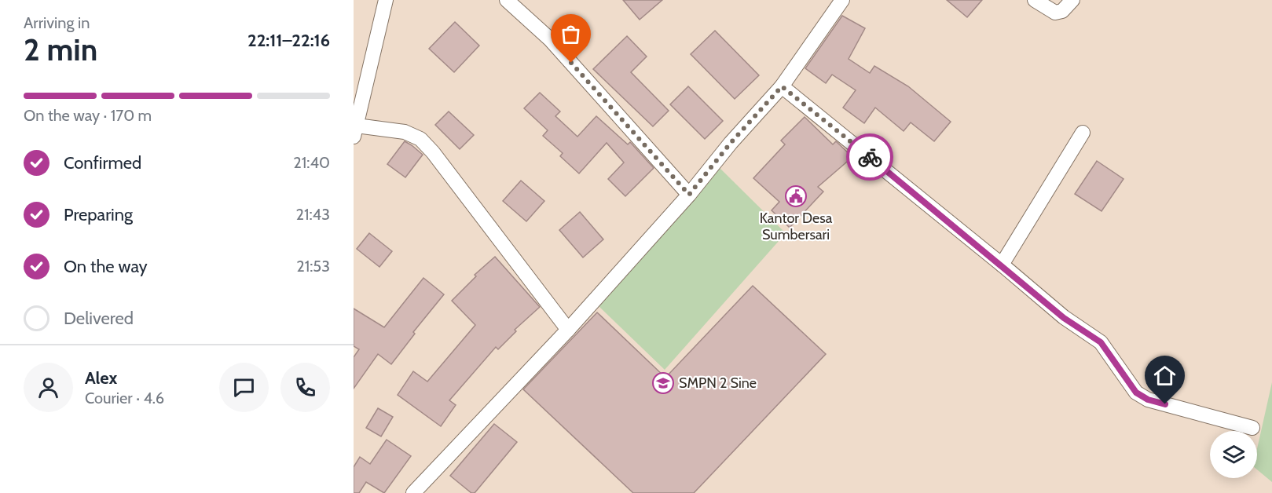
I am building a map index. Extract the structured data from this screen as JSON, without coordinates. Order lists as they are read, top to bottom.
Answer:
{
  "places": {
    "public building": ["Kantor Desa Sumbersari"],
    "school or university": ["SMPN 2 Sine"]
  },
  "page": {
    "heading": ["2 min", "Arriving in", "22:11–22:16"],
    "panel": ["Alex", "Courier · 4.6"],
    "bar": "On the way · 170 m",
    "list": [
      ["Confirmed", "21:40"],
      ["Preparing", "21:43"],
      ["On the way", "21:53"],
      "Delivered"
    ]
  }
}
